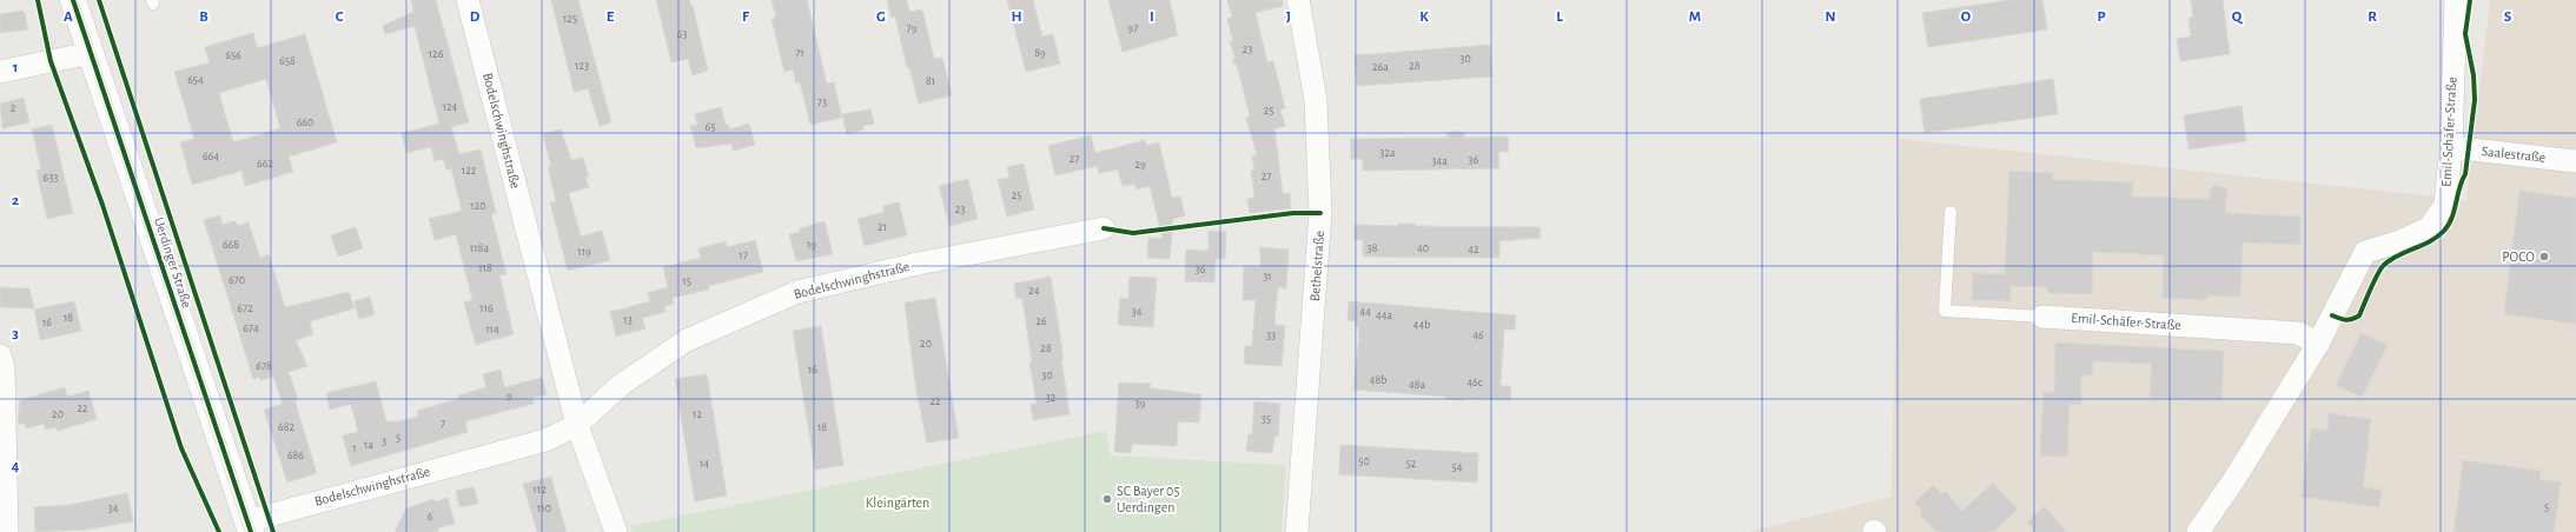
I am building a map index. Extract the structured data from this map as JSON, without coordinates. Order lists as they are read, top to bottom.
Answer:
{
  "streets": {
    "street": [
      "Bodelschwinghstraße",
      "Emil-Schäfer-Straße",
      "Saalestraße",
      "Uerdinger Straße",
      "Bethelstraße"
    ]
  },
  "crossings": [
    ["Bodelschwinghstraße", "Uerdinger Straße"],
    ["Emil-Schäfer-Straße", "Saalestraße"]
  ],
  "parks": ["Kleingärten"],
  "places": ["POCO", "SC Bayer 05 Uerdingen"],
  "house_numbers": [
    "125",
    "79",
    "97",
    "63",
    "23",
    "71",
    "89",
    "126",
    "656",
    "30",
    "658",
    "123",
    "28",
    "26a",
    "654",
    "81",
    "73",
    "124",
    "2",
    "25",
    "660",
    "65",
    "32a",
    "664",
    "27",
    "36",
    "34a",
    "662",
    "29",
    "122",
    "27",
    "633",
    "25",
    "120",
    "23",
    "21",
    "668",
    "19",
    "118a",
    "38",
    "40",
    "42",
    "119",
    "17",
    "118",
    "36",
    "31",
    "670",
    "15",
    "24",
    "672",
    "116",
    "34",
    "44",
    "44a",
    "18",
    "13",
    "26",
    "16",
    "44b",
    "674",
    "114",
    "33",
    "46",
    "20",
    "28",
    "678",
    "16",
    "30",
    "48b",
    "46c",
    "48a",
    "9",
    "32",
    "22",
    "39",
    "22",
    "20",
    "12",
    "35",
    "7",
    "682",
    "18",
    "5",
    "3",
    "1a",
    "1",
    "686",
    "50",
    "14",
    "52",
    "54",
    "112",
    "5",
    "34",
    "110",
    "6"
  ],
  "grid": {
    "columns": [
      "A",
      "B",
      "C",
      "D",
      "E",
      "F",
      "G",
      "H",
      "I",
      "J",
      "K",
      "L",
      "M",
      "N",
      "O",
      "P",
      "Q",
      "R",
      "S"
    ],
    "rows": [
      "1",
      "2",
      "3",
      "4"
    ]
  }
}
